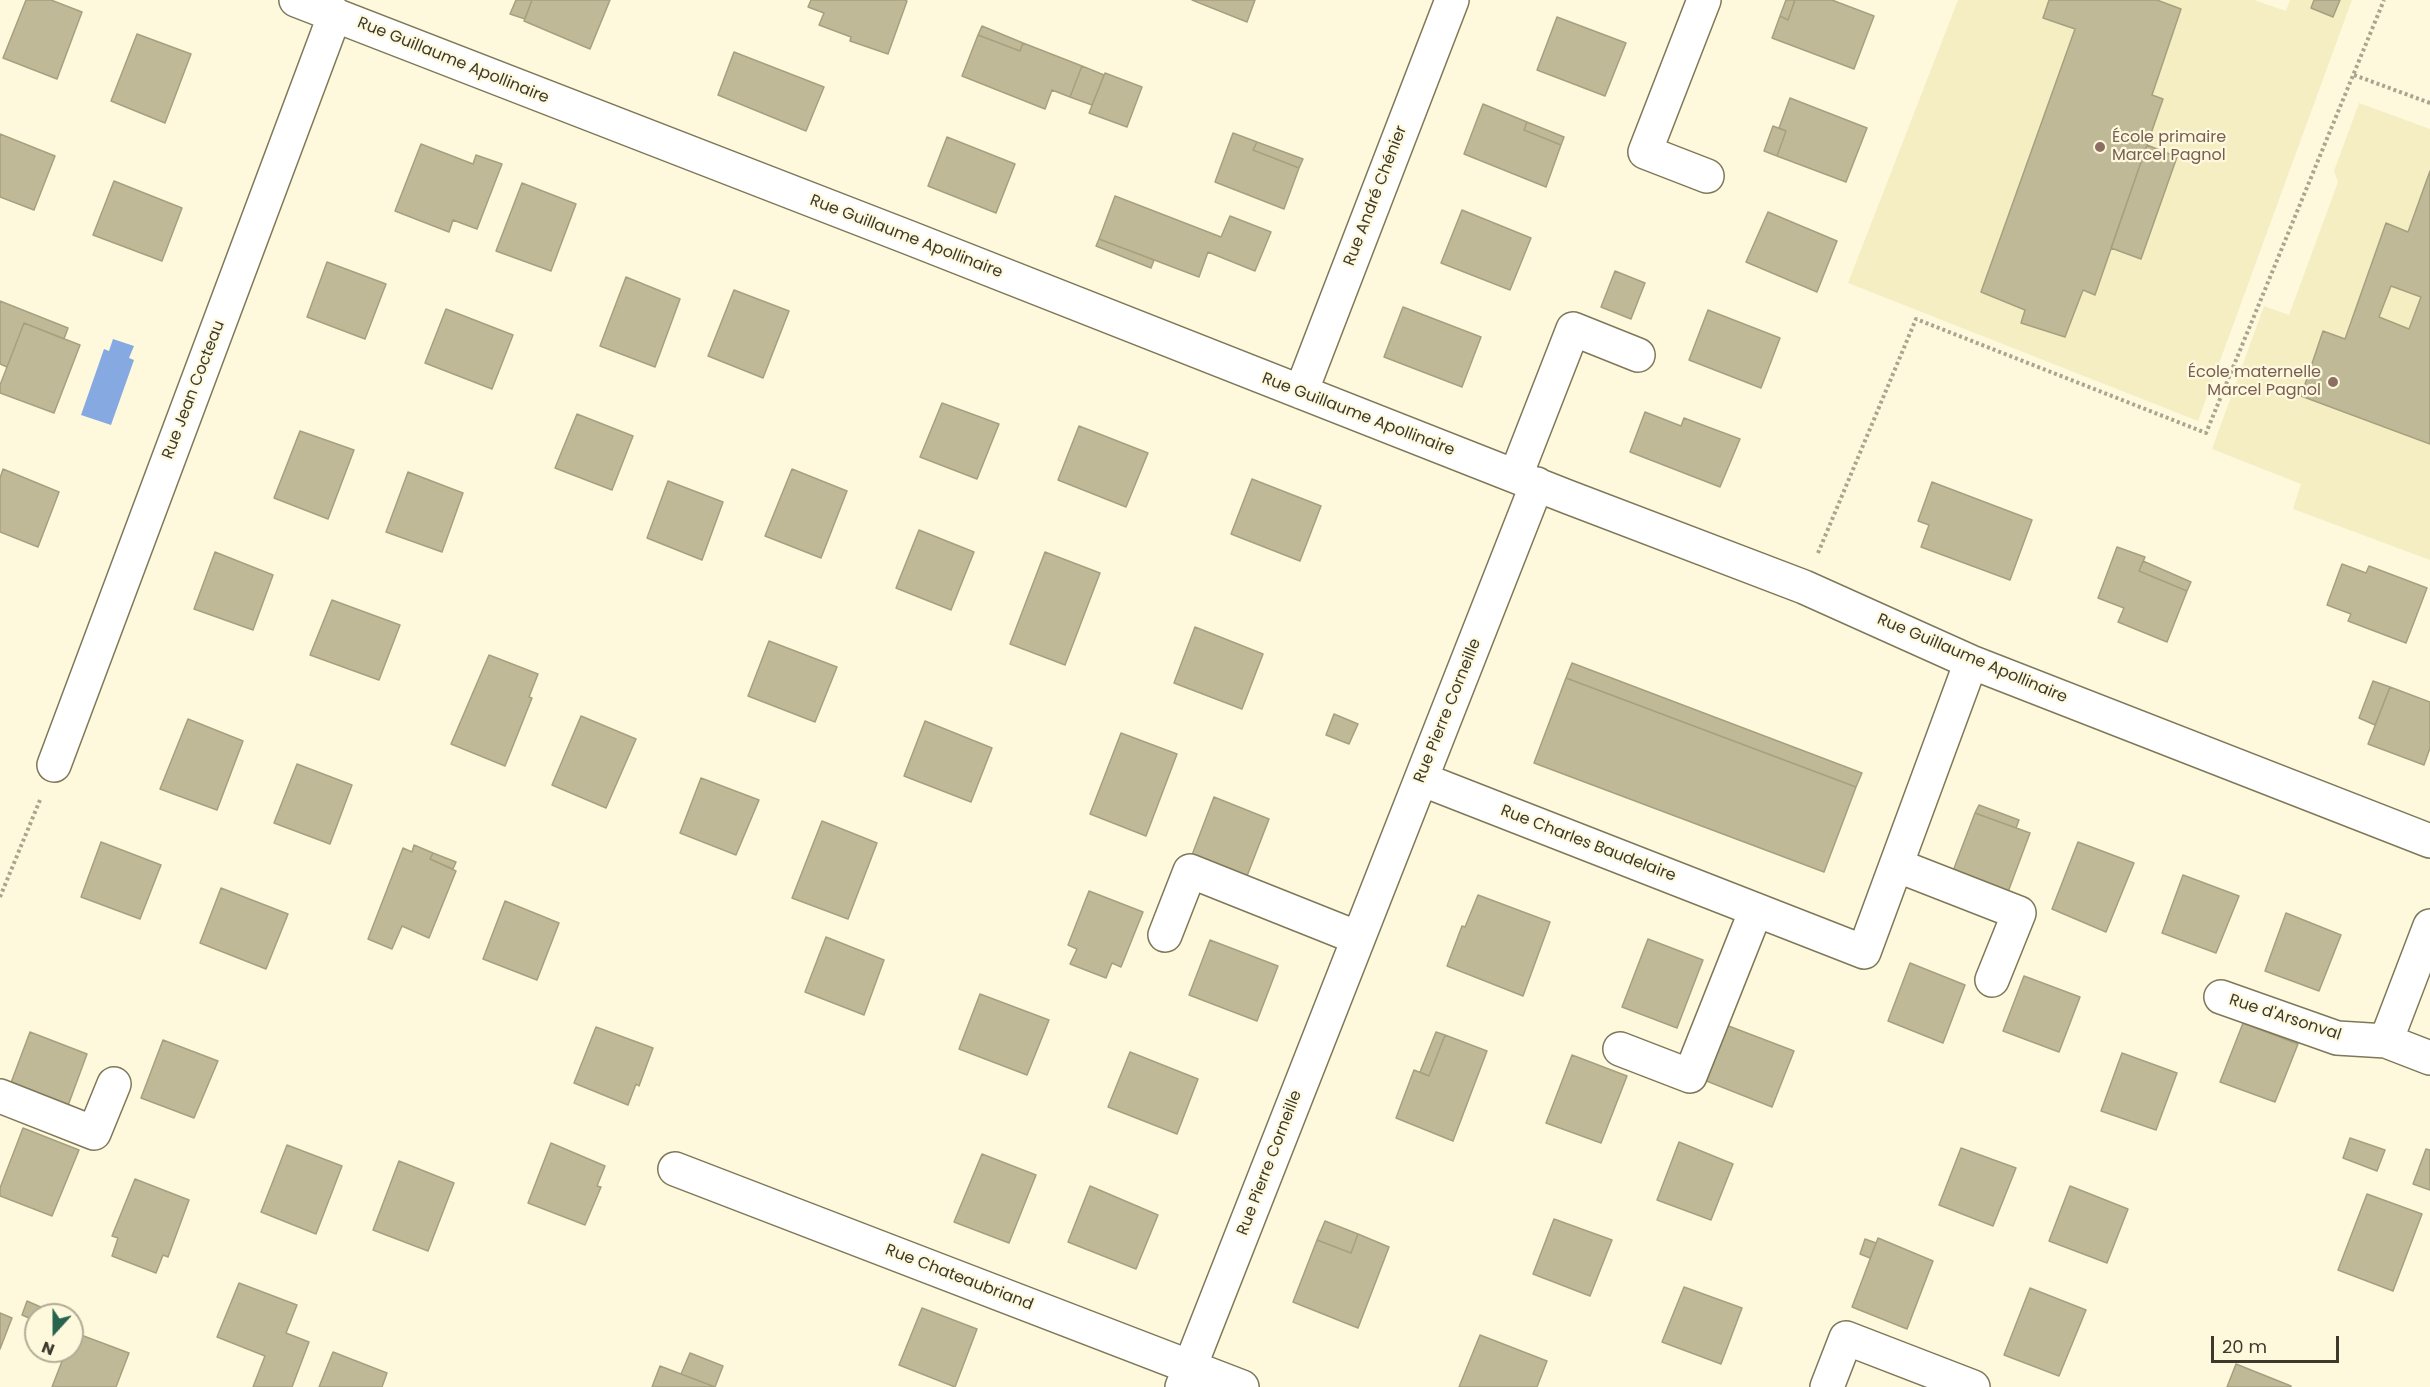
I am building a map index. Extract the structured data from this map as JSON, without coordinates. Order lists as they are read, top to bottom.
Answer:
{
  "streets": {
    "street": [
      "Rue Guillaume Apollinaire",
      "Rue André Chénier",
      "Rue Jean Cocteau",
      "Rue Pierre Corneille",
      "Rue Charles Baudelaire",
      "Rue d'Arsonval",
      "Rue Chateaubriand"
    ]
  },
  "crossings": [
    ["Rue Guillaume Apollinaire", "Rue André Chénier"],
    ["Rue Guillaume Apollinaire", "Rue Jean Cocteau"],
    ["Rue Guillaume Apollinaire", "Rue Pierre Corneille"],
    ["Rue Guillaume Apollinaire", "Rue Charles Baudelaire"],
    ["Rue Pierre Corneille", "Rue Charles Baudelaire"],
    ["Rue Pierre Corneille", "Rue Chateaubriand"]
  ],
  "places": ["École primaire Marcel Pagnol", "École maternelle Marcel Pagnol"],
  "scale_bar": "20 m",
  "north": "bottom"
}
